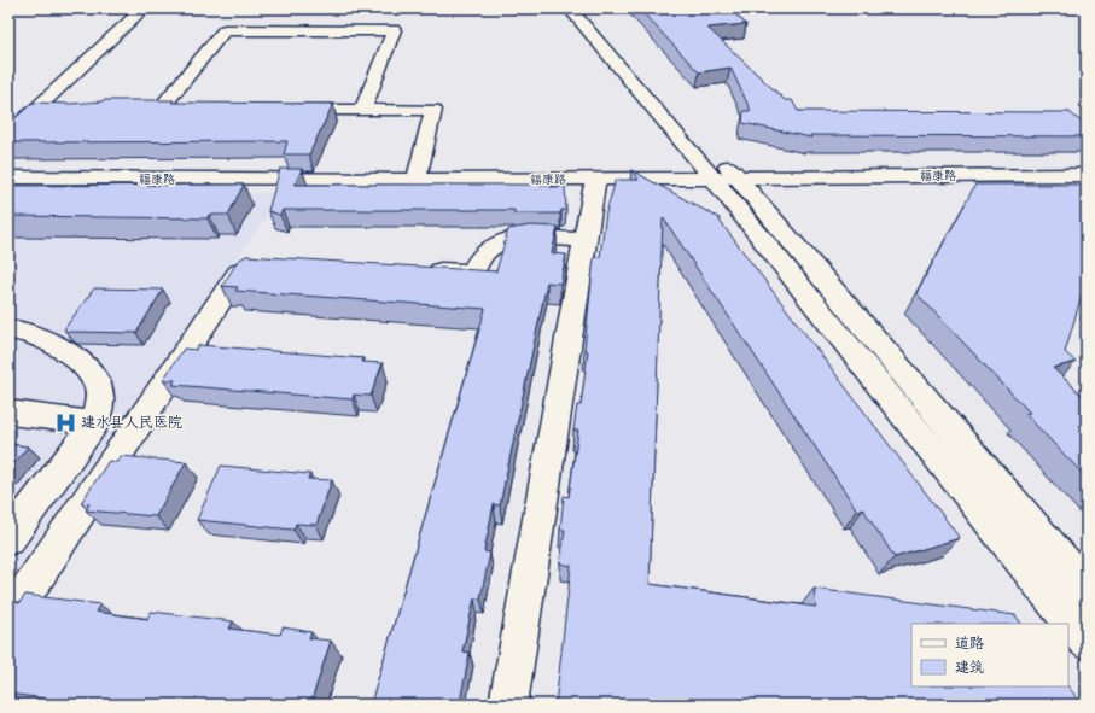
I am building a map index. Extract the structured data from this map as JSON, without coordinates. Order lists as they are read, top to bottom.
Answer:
{
  "streets": {
    "street": ["福康路"]
  },
  "places": {
    "hospital": ["建水县人民医院"]
  },
  "legend": ["道路", "建筑"]
}
